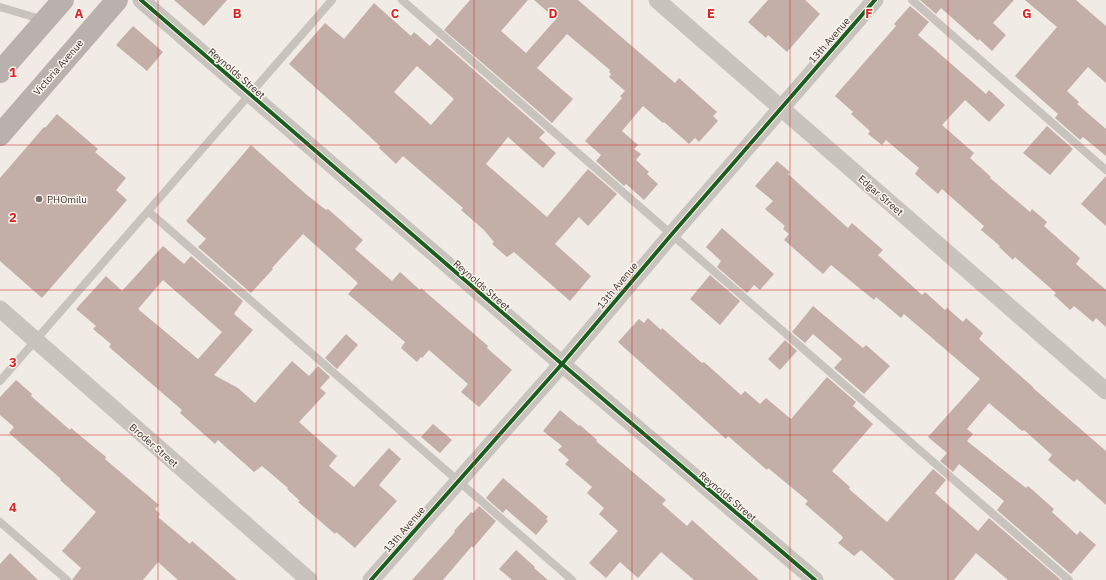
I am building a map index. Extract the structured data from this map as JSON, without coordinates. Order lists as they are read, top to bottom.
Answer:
{
  "streets": {
    "main road": ["Victoria Avenue"],
    "street": [
      "13th Avenue",
      "Reynolds Street",
      "Edgar Street",
      "Broder Street"
    ]
  },
  "crossings": [
    ["13th Avenue", "Reynolds Street"],
    ["13th Avenue", "Edgar Street"]
  ],
  "places": ["PHOmilu"],
  "grid": {
    "columns": [
      "A",
      "B",
      "C",
      "D",
      "E",
      "F",
      "G"
    ],
    "rows": [
      "1",
      "2",
      "3",
      "4"
    ]
  }
}
